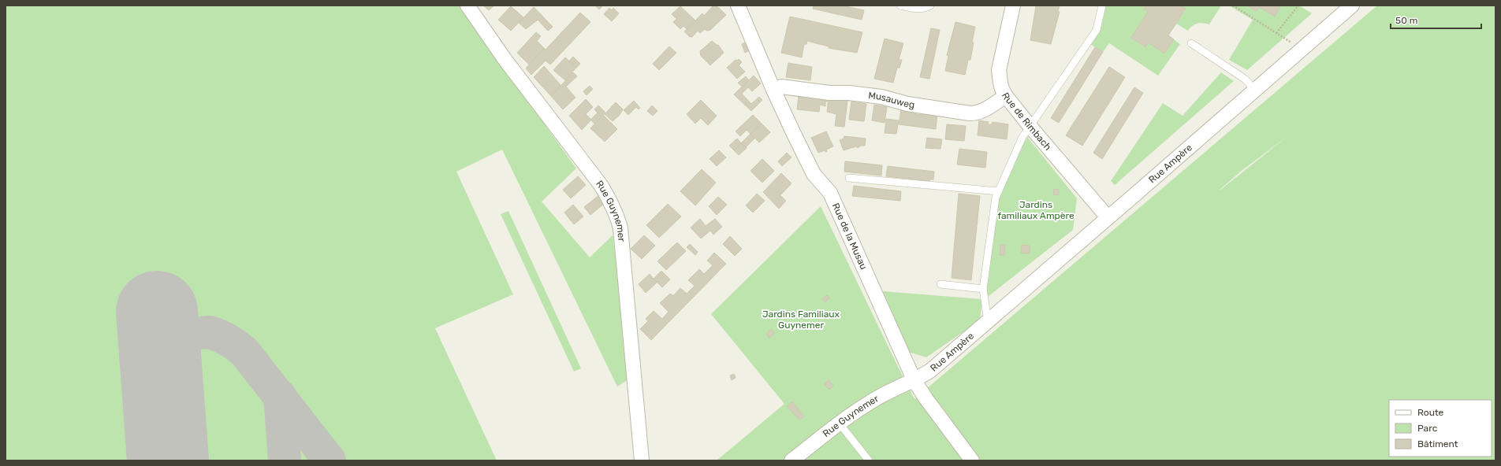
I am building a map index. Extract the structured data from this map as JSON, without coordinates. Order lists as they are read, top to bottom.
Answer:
{
  "streets": {
    "street": [
      "Musauweg",
      "Rue de Rimbach",
      "Rue Ampère",
      "Rue Guynemer",
      "Rue de la Musau"
    ]
  },
  "crossings": [
    ["Musauweg", "Rue de Rimbach"],
    ["Musauweg", "Rue de la Musau"],
    ["Rue de Rimbach", "Rue Ampère"],
    ["Rue Ampère", "Rue Guynemer"],
    ["Rue Ampère", "Rue de la Musau"],
    ["Rue Guynemer", "Rue de la Musau"]
  ],
  "parks": ["Jardins familiaux Ampère", "Jardins Familiaux Guynemer"],
  "legend": ["Route", "Parc", "Bâtiment"],
  "scale_bar": "50 m"
}
